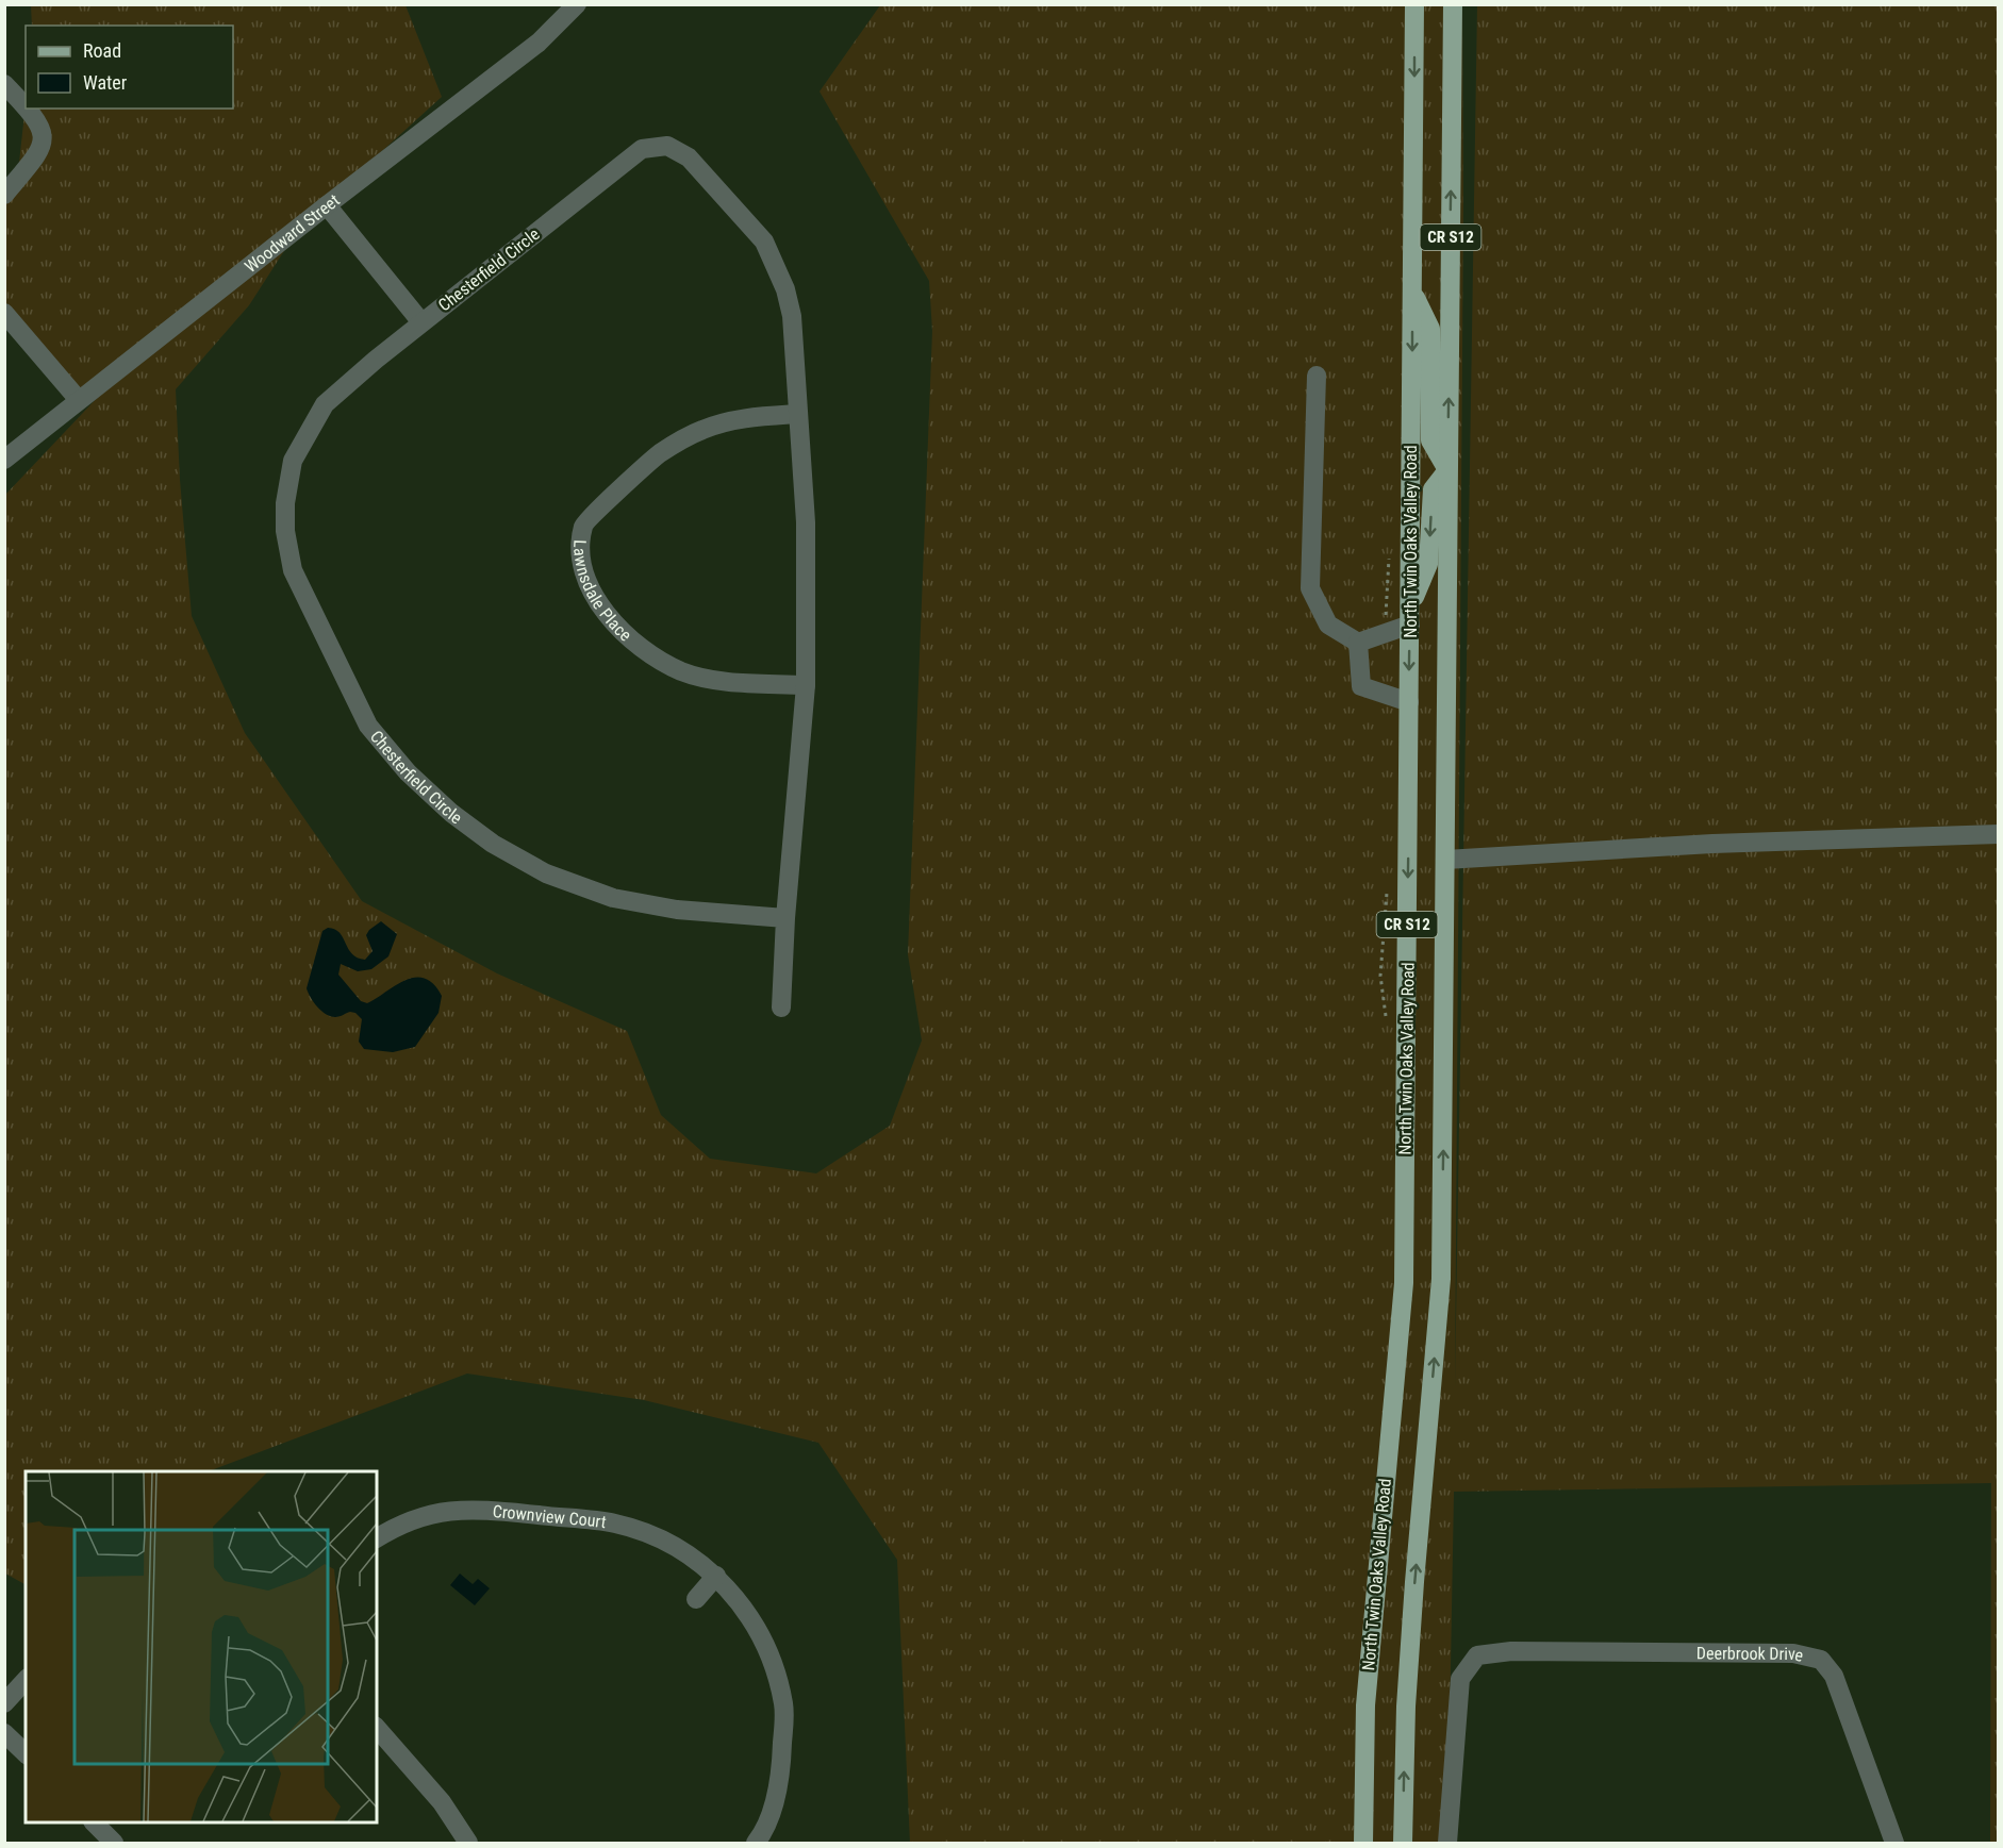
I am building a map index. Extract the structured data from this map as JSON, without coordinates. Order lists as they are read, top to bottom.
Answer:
{
  "streets": {
    "main road": ["CR S12", "North Twin Oaks Valley Road"],
    "street": [
      "Woodward Street",
      "Chesterfield Circle",
      "Lawnsdale Place",
      "Crownview Court",
      "Deerbrook Drive"
    ]
  },
  "crossings": [
    ["Chesterfield Circle", "Lawnsdale Place"]
  ],
  "legend": ["Road", "Water"]
}
